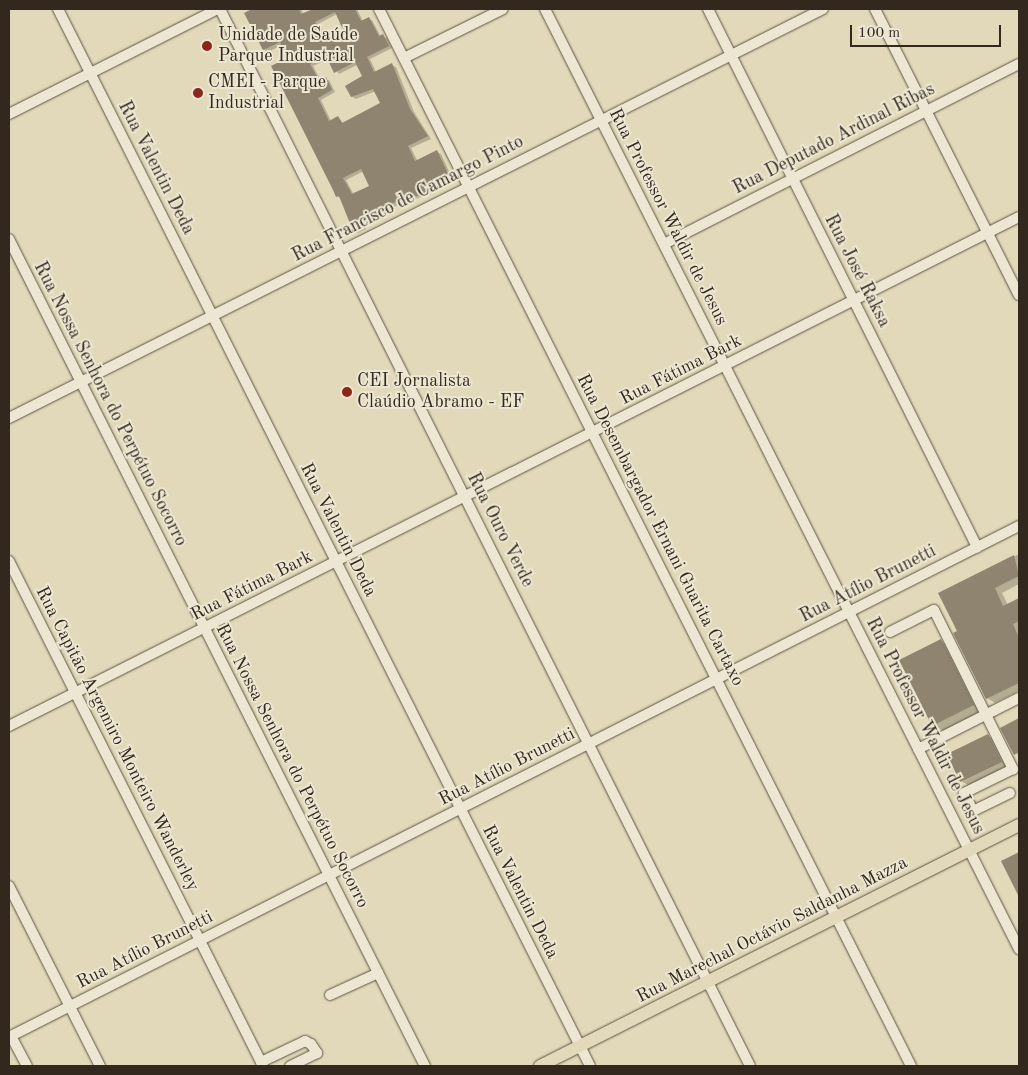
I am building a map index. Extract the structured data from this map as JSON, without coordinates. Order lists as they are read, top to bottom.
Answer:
{
  "streets": {
    "main road": ["Rua Marechal Octávio Saldanha Mazza"],
    "street": [
      "Rua Deputado Ardinal Ribas",
      "Rua Valentin Deda",
      "Rua Francisco de Camargo Pinto",
      "Rua Professor Waldir de Jesus",
      "Rua José Raksa",
      "Rua Fátima Bark",
      "Rua Nossa Senhora do Perpétuo Socorro",
      "Rua Ouro Verde",
      "Rua Desembargador Ernani Guarita Cartaxo",
      "Rua Atílio Brunetti",
      "Rua Capitão Argemiro Monteiro Wanderley"
    ]
  },
  "crossings": [
    ["Rua Deputado Ardinal Ribas", "Rua Professor Waldir de Jesus"],
    ["Rua Deputado Ardinal Ribas", "Rua José Raksa"],
    ["Rua Valentin Deda", "Rua Francisco de Camargo Pinto"],
    ["Rua Valentin Deda", "Rua Fátima Bark"],
    ["Rua Valentin Deda", "Rua Atílio Brunetti"],
    ["Rua Valentin Deda", "Rua Marechal Octávio Saldanha Mazza"],
    ["Rua Francisco de Camargo Pinto", "Rua Professor Waldir de Jesus"],
    ["Rua Francisco de Camargo Pinto", "Rua José Raksa"],
    ["Rua Francisco de Camargo Pinto", "Rua Nossa Senhora do Perpétuo Socorro"],
    ["Rua Francisco de Camargo Pinto", "Rua Ouro Verde"],
    ["Rua Francisco de Camargo Pinto", "Rua Desembargador Ernani Guarita Cartaxo"],
    ["Rua Professor Waldir de Jesus", "Rua Fátima Bark"],
    ["Rua Professor Waldir de Jesus", "Rua Atílio Brunetti"],
    ["Rua Professor Waldir de Jesus", "Rua Marechal Octávio Saldanha Mazza"],
    ["Rua José Raksa", "Rua Fátima Bark"],
    ["Rua José Raksa", "Rua Atílio Brunetti"],
    ["Rua Fátima Bark", "Rua Nossa Senhora do Perpétuo Socorro"],
    ["Rua Fátima Bark", "Rua Ouro Verde"],
    ["Rua Fátima Bark", "Rua Desembargador Ernani Guarita Cartaxo"],
    ["Rua Fátima Bark", "Rua Capitão Argemiro Monteiro Wanderley"],
    ["Rua Nossa Senhora do Perpétuo Socorro", "Rua Atílio Brunetti"],
    ["Rua Ouro Verde", "Rua Atílio Brunetti"],
    ["Rua Ouro Verde", "Rua Marechal Octávio Saldanha Mazza"],
    ["Rua Desembargador Ernani Guarita Cartaxo", "Rua Atílio Brunetti"],
    ["Rua Desembargador Ernani Guarita Cartaxo", "Rua Marechal Octávio Saldanha Mazza"],
    ["Rua Atílio Brunetti", "Rua Capitão Argemiro Monteiro Wanderley"]
  ],
  "places": ["Unidade de Saúde Parque Industrial", "CMEI - Parque Industrial", "CEI Jornalista Claúdio Abramo - EF"],
  "scale_bar": "100 m"
}
